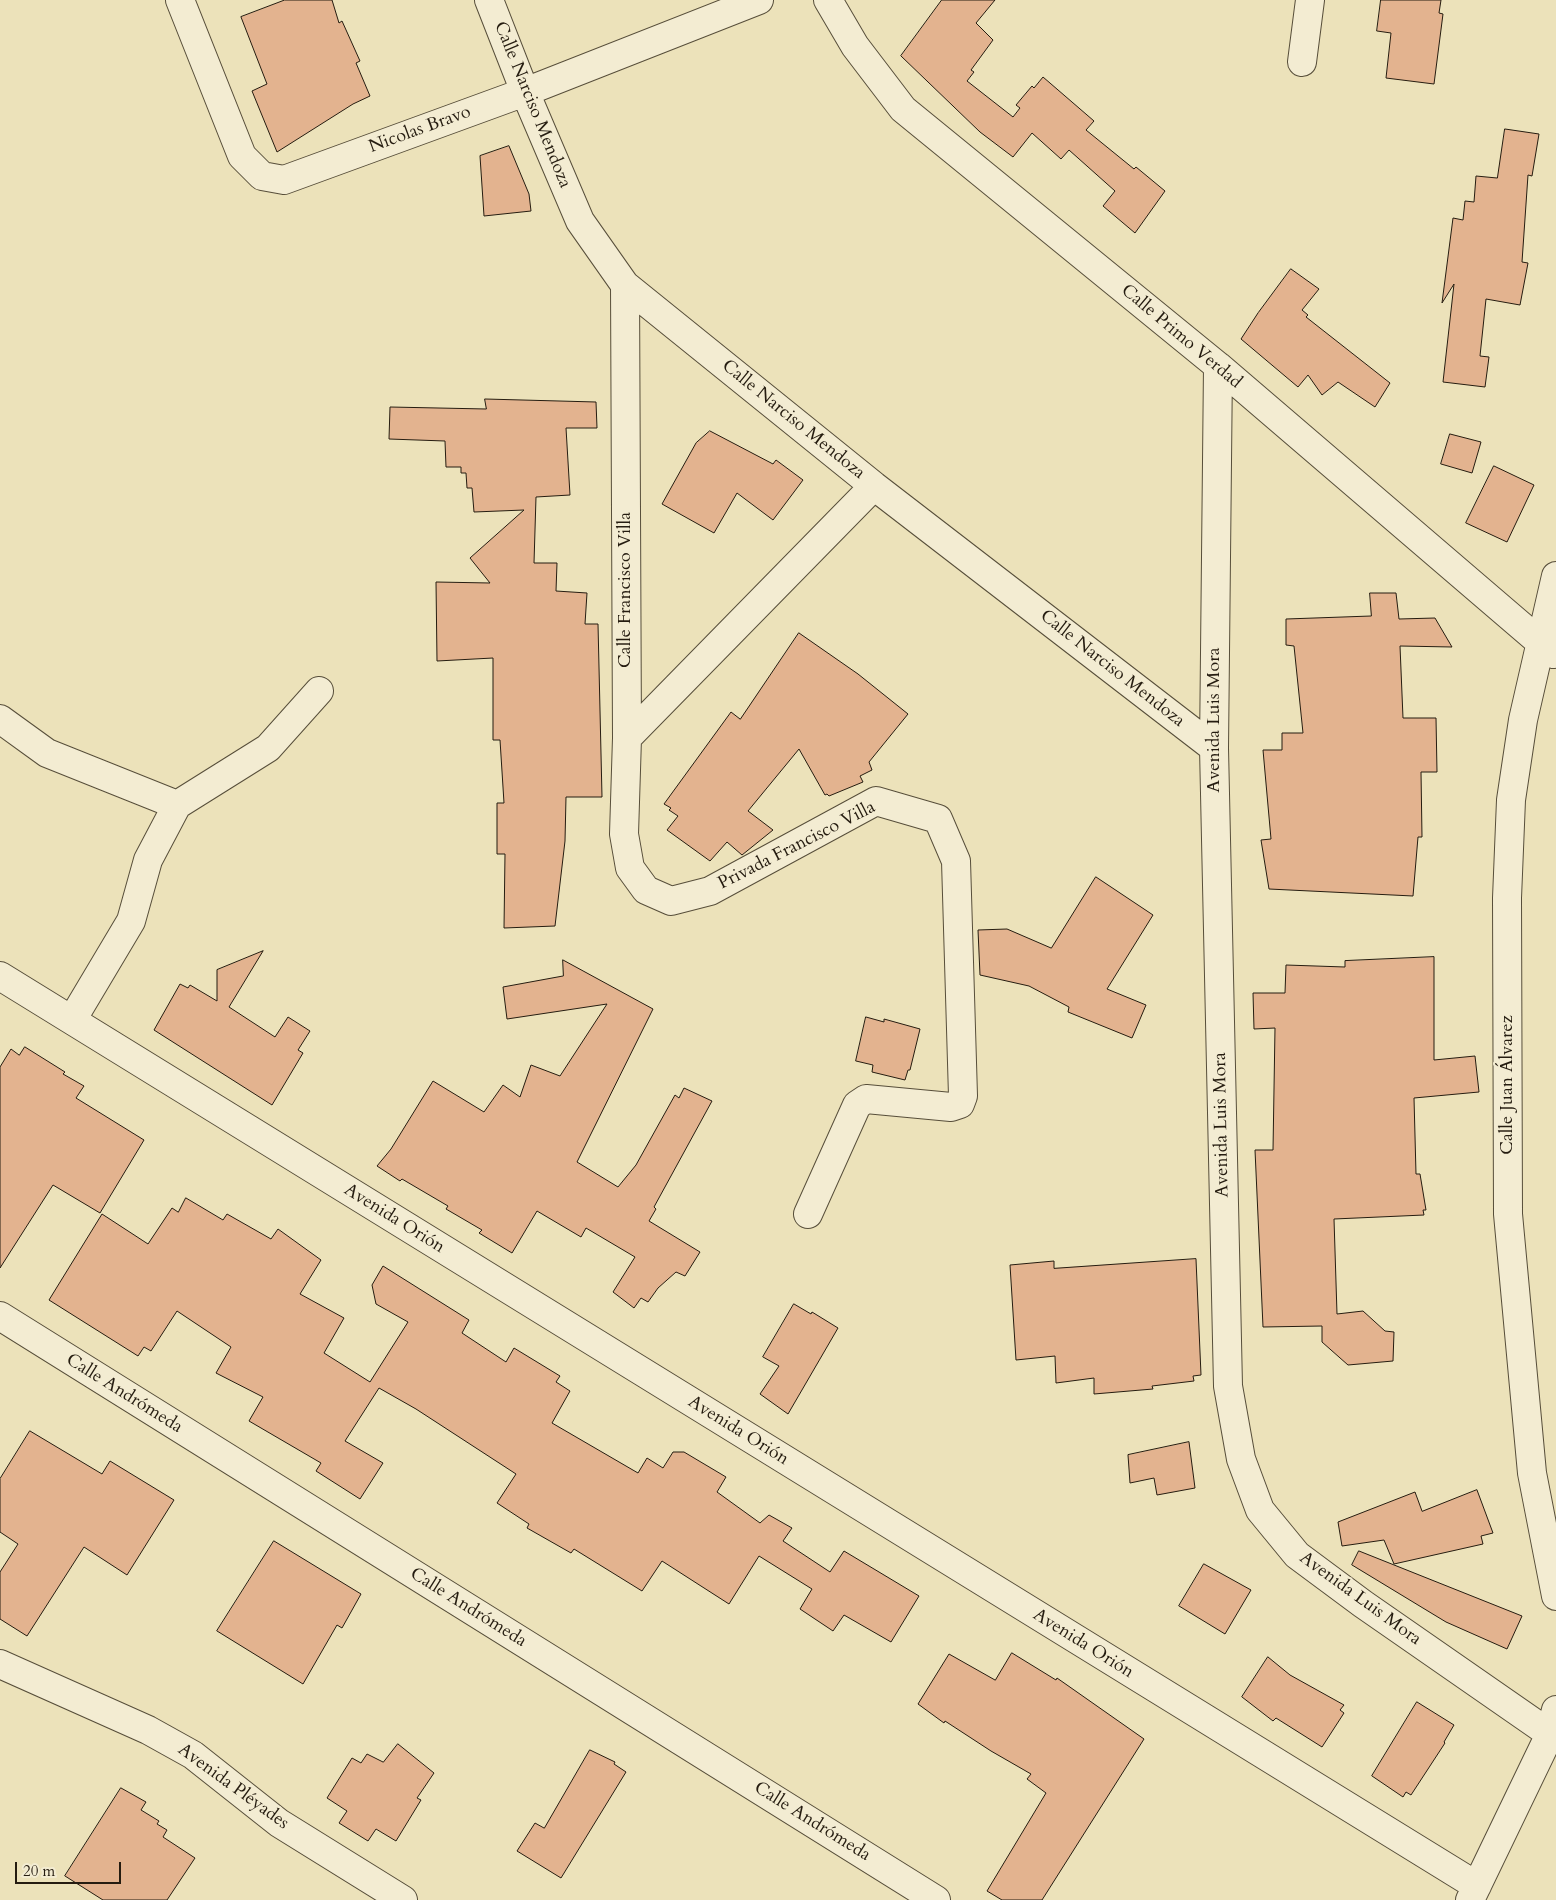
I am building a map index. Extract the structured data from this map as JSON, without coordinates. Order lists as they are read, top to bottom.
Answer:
{
  "streets": {
    "street": [
      "Calle Narciso Mendoza",
      "Nicolas Bravo",
      "Calle Primo Verdad",
      "Calle Francisco Villa",
      "Avenida Luis Mora",
      "Privada Francisco Villa",
      "Calle Juan Álvarez",
      "Avenida Orión",
      "Calle Andrómeda",
      "Avenida Pléyades"
    ]
  },
  "crossings": [
    ["Calle Narciso Mendoza", "Nicolas Bravo"],
    ["Calle Narciso Mendoza", "Calle Francisco Villa"],
    ["Calle Narciso Mendoza", "Avenida Luis Mora"],
    ["Calle Primo Verdad", "Avenida Luis Mora"],
    ["Calle Primo Verdad", "Calle Juan Álvarez"],
    ["Calle Francisco Villa", "Privada Francisco Villa"]
  ],
  "scale_bar": "20 m"
}
